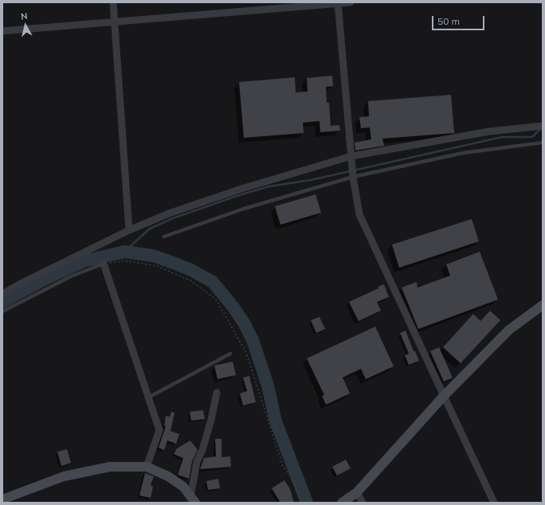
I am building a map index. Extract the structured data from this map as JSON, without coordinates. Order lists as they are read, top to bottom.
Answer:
{
  "scale_bar": "50 m",
  "north": "top"
}
